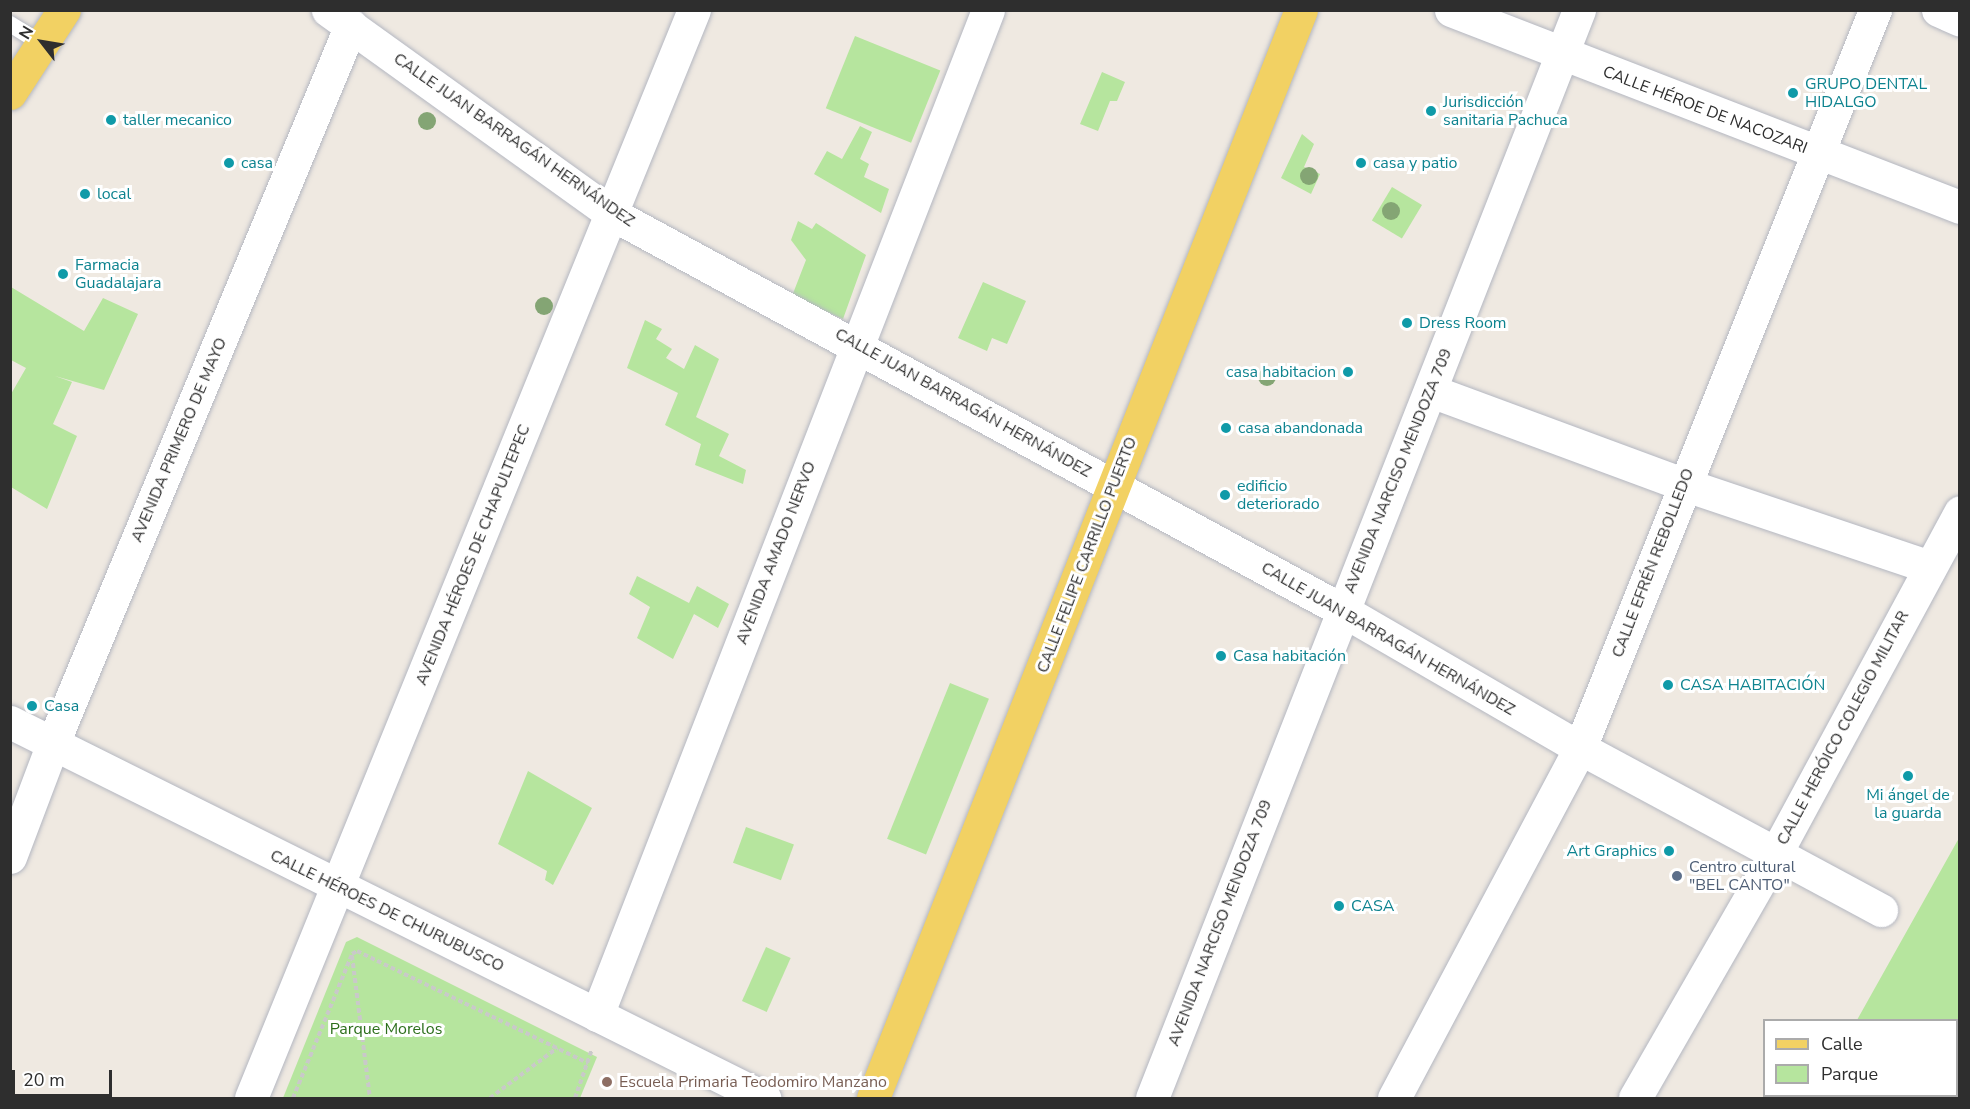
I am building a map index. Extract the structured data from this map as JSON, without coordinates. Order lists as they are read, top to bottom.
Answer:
{
  "streets": {
    "main road": ["CALLE FELIPE CARRILLO PUERTO"],
    "street": [
      "CALLE HÉROE DE NACOZARI",
      "CALLE JUAN BARRAGÁN HERNÁNDEZ",
      "AVENIDA PRIMERO DE MAYO",
      "AVENIDA NARCISO MENDOZA 709",
      "AVENIDA AMADO NERVO",
      "AVENIDA HÉROES DE CHAPULTEPEC",
      "CALLE EFRÉN REBOLLEDO",
      "CALLE HERÓICO COLEGIO MILITAR",
      "CALLE HÉROES DE CHURUBUSCO"
    ]
  },
  "crossings": [
    ["CALLE HÉROE DE NACOZARI", "AVENIDA NARCISO MENDOZA 709"],
    ["CALLE HÉROE DE NACOZARI", "CALLE EFRÉN REBOLLEDO"],
    ["CALLE JUAN BARRAGÁN HERNÁNDEZ", "AVENIDA PRIMERO DE MAYO"],
    ["CALLE JUAN BARRAGÁN HERNÁNDEZ", "AVENIDA NARCISO MENDOZA 709"],
    ["CALLE JUAN BARRAGÁN HERNÁNDEZ", "AVENIDA AMADO NERVO"],
    ["CALLE JUAN BARRAGÁN HERNÁNDEZ", "AVENIDA HÉROES DE CHAPULTEPEC"],
    ["CALLE JUAN BARRAGÁN HERNÁNDEZ", "CALLE FELIPE CARRILLO PUERTO"],
    ["CALLE JUAN BARRAGÁN HERNÁNDEZ", "CALLE EFRÉN REBOLLEDO"],
    ["CALLE JUAN BARRAGÁN HERNÁNDEZ", "CALLE HERÓICO COLEGIO MILITAR"],
    ["AVENIDA PRIMERO DE MAYO", "CALLE HÉROES DE CHURUBUSCO"],
    ["AVENIDA AMADO NERVO", "CALLE HÉROES DE CHURUBUSCO"],
    ["AVENIDA HÉROES DE CHAPULTEPEC", "CALLE HÉROES DE CHURUBUSCO"]
  ],
  "parks": ["Parque Morelos"],
  "places": [
    "GRUPO DENTAL HIDALGO",
    "Jurisdicción sanitaria Pachuca",
    "taller mecanico",
    "casa",
    "casa y patio",
    "local",
    "Farmacia Guadalajara",
    "Dress Room",
    "casa habitacion",
    "casa abandonada",
    "edificio deteriorado",
    "Casa habitación",
    "CASA HABITACIÓN",
    "Casa",
    "Mi ángel de la guarda",
    "Art Graphics",
    "Centro cultural \"BEL CANTO\"",
    "CASA",
    "Escuela Primaria Teodomiro Manzano"
  ],
  "legend": ["Calle", "Parque"],
  "scale_bar": "20 m",
  "north": "top left"
}
